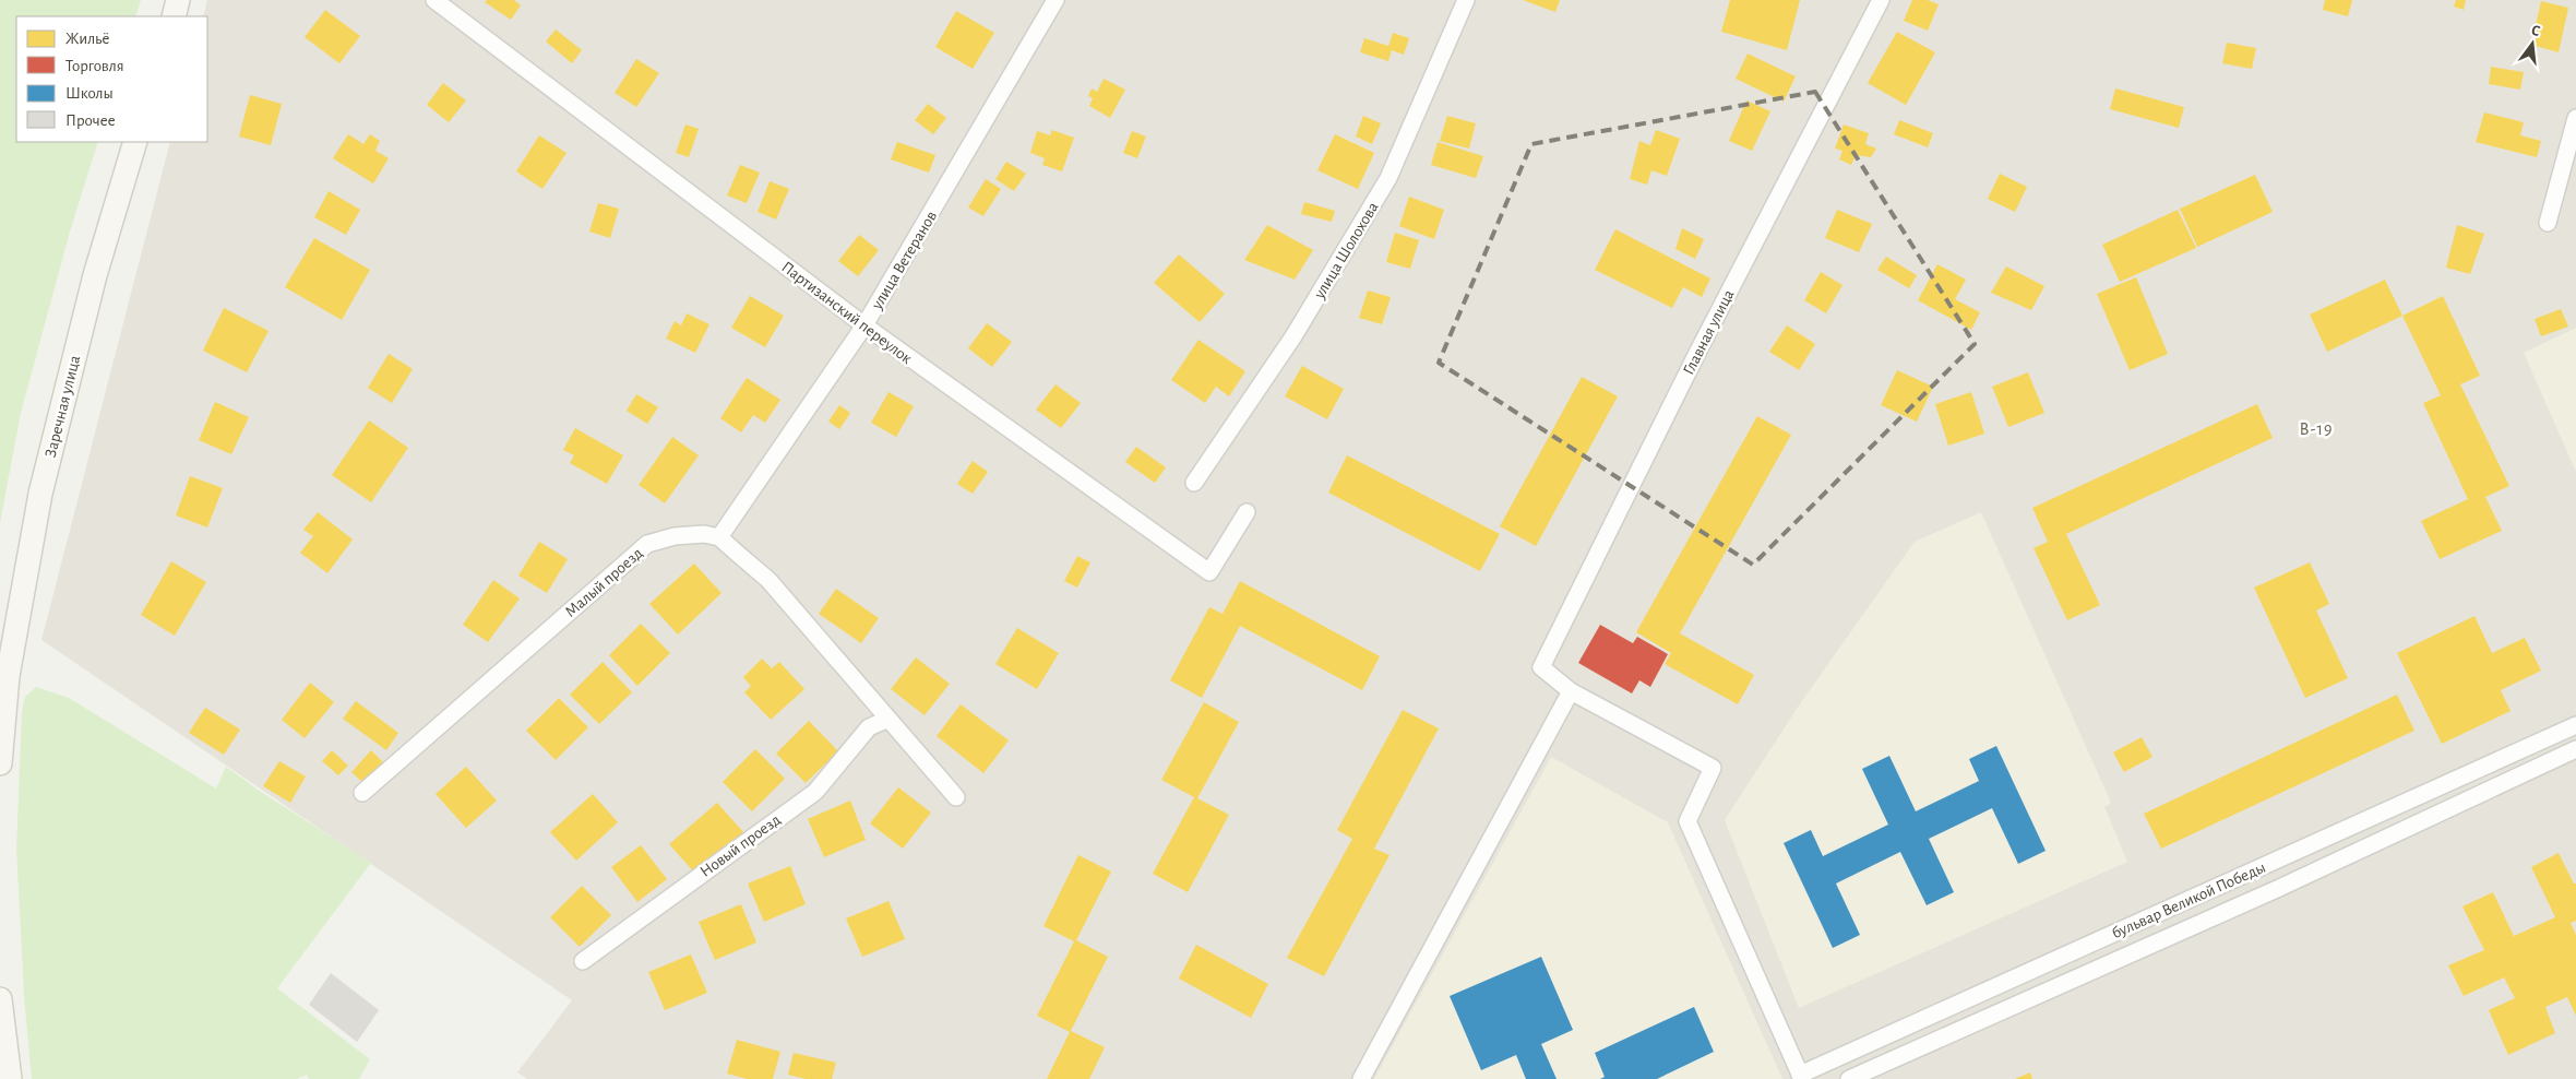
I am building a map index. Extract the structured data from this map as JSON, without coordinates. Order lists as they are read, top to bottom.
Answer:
{
  "streets": {
    "street": [
      "улица Шолохова",
      "улица Ветеранов",
      "Партизанский переулок",
      "Главная улица",
      "Заречная улица",
      "Малый проезд",
      "Новый проезд",
      "бульвар Великой Победы"
    ]
  },
  "crossings": [
    ["улица Ветеранов", "Партизанский переулок"],
    ["улица Ветеранов", "Малый проезд"]
  ],
  "districts": ["В-19"],
  "legend": [
    "Жильё",
    "Торговля",
    "Школы",
    "Прочее"
  ],
  "north": "top"
}
